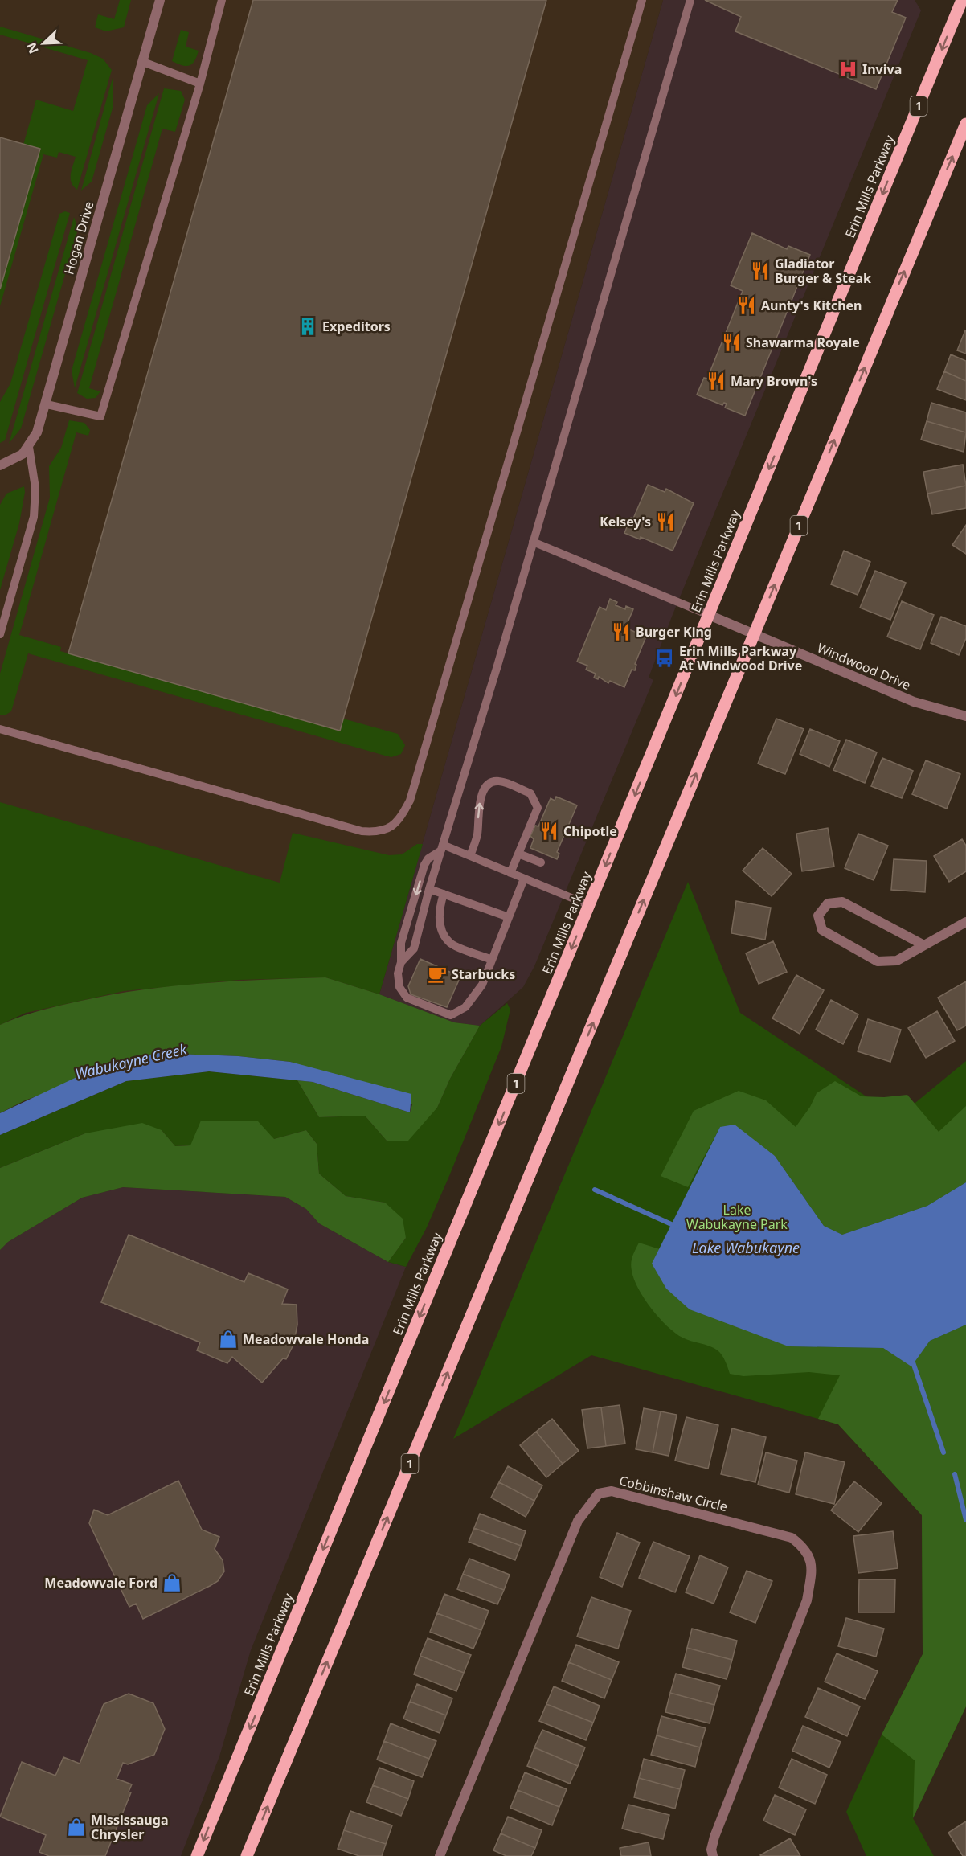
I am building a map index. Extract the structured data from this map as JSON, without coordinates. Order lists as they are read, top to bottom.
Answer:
{
  "streets": {
    "main road": ["1", "Erin Mills Parkway"],
    "street": ["Hogan Drive", "Windwood Drive", "Cobbinshaw Circle"]
  },
  "crossings": [
    ["1", "Windwood Drive"],
    ["Erin Mills Parkway", "Windwood Drive"]
  ],
  "water": ["Wabukayne Creek", "Lake Wabukayne"],
  "parks": ["Lake Wabukayne Park"],
  "places": {
    "hospital": ["Inviva"],
    "restaurant": [
      "Gladiator Burger & Steak",
      "Aunty's Kitchen",
      "Shawarma Royale",
      "Mary Brown's",
      "Kelsey's",
      "Burger King",
      "Chipotle"
    ],
    "building": ["Expeditors"],
    "bus stop": ["Erin Mills Parkway At Windwood Drive"],
    "cafe": ["Starbucks"],
    "shop": ["Meadowvale Honda", "Meadowvale Ford", "Mississauga Chrysler"]
  },
  "north": "bottom left"
}
